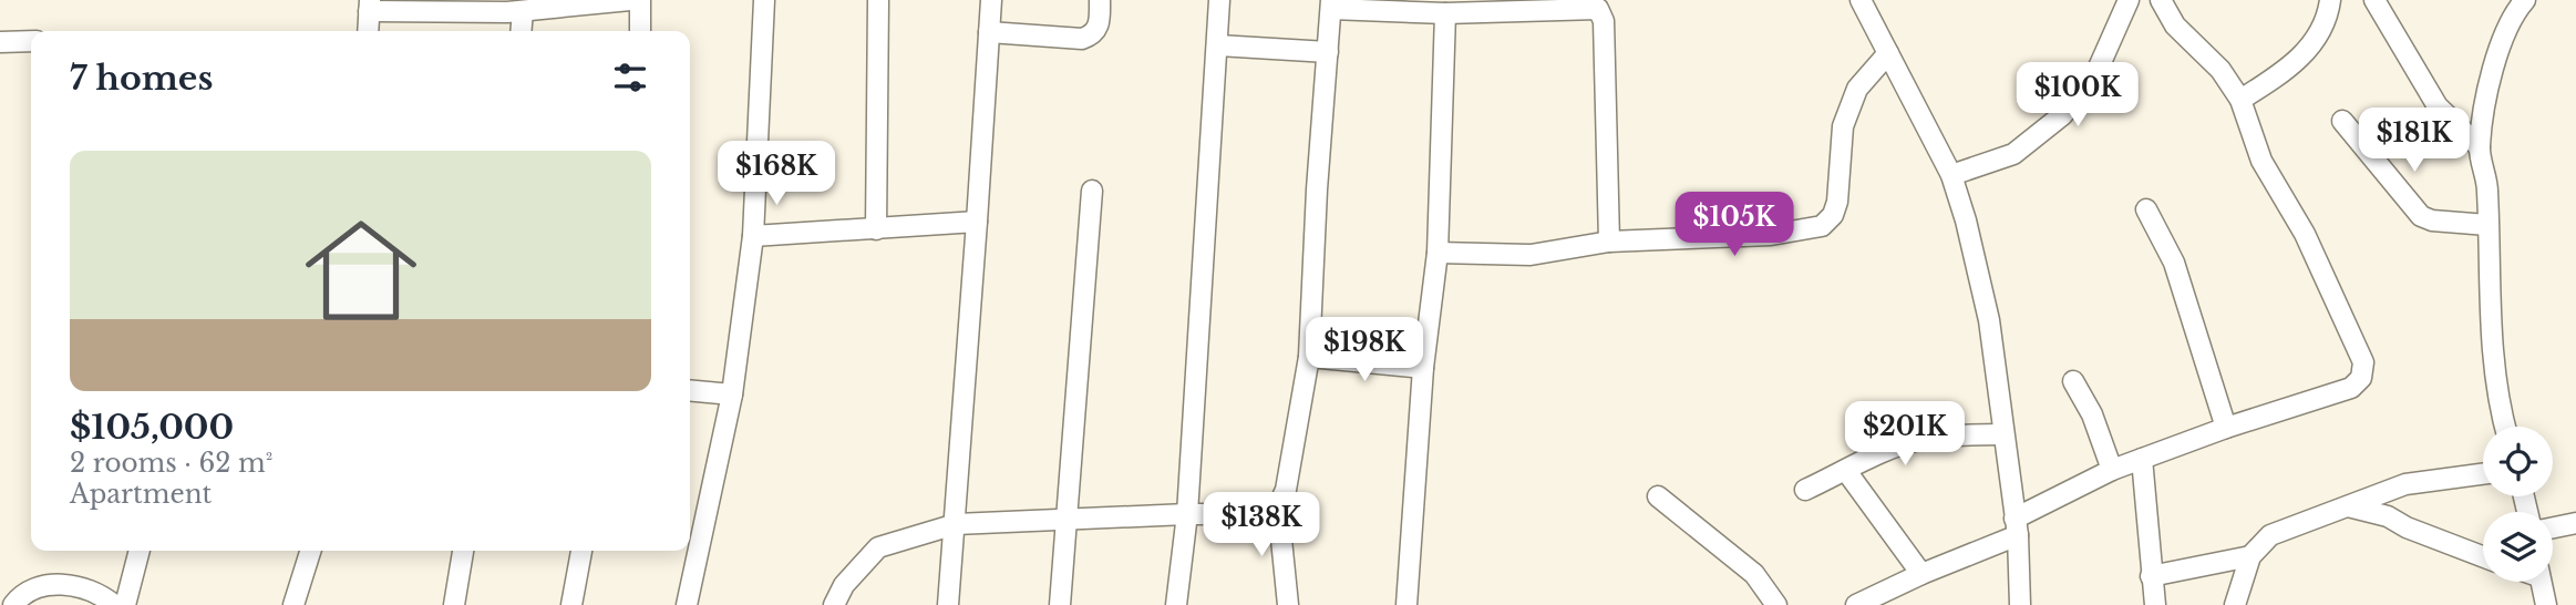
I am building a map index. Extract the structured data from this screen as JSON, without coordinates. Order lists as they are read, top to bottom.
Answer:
{
  "page": {
    "heading": "7 homes",
    "price": [
      "$100K",
      "$181K",
      "$168K",
      "$105K",
      "$198K",
      "$201K",
      "$138K"
    ],
    "list": [
      {
        "name": "$105,000",
        "note": "2 rooms · 62 m² · Apartment"
      }
    ]
  }
}
